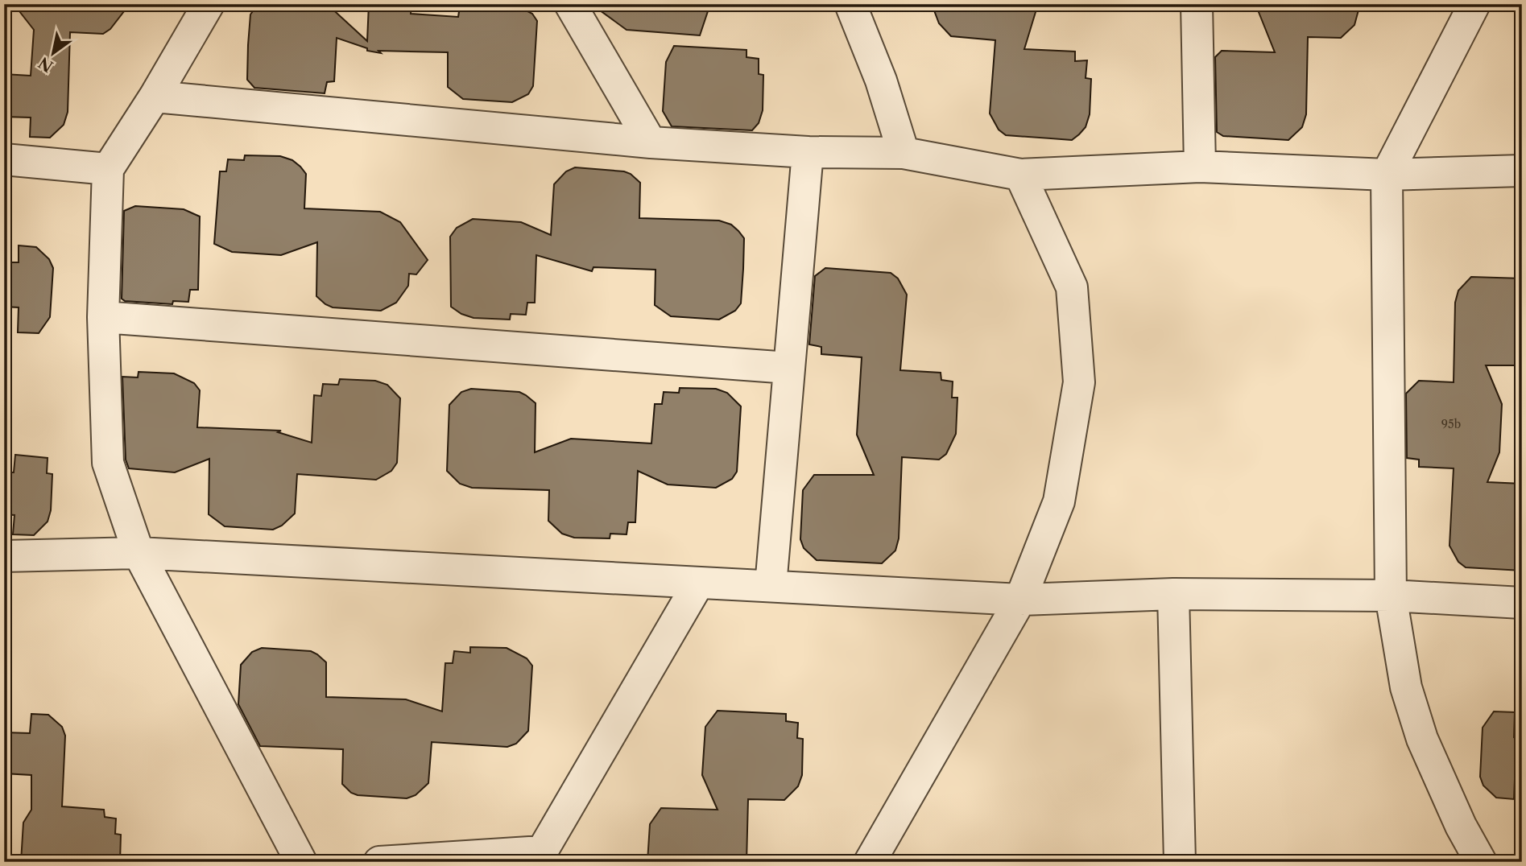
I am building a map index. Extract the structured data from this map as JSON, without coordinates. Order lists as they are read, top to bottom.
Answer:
{
  "house_numbers": ["95b"],
  "north": "bottom left"
}
